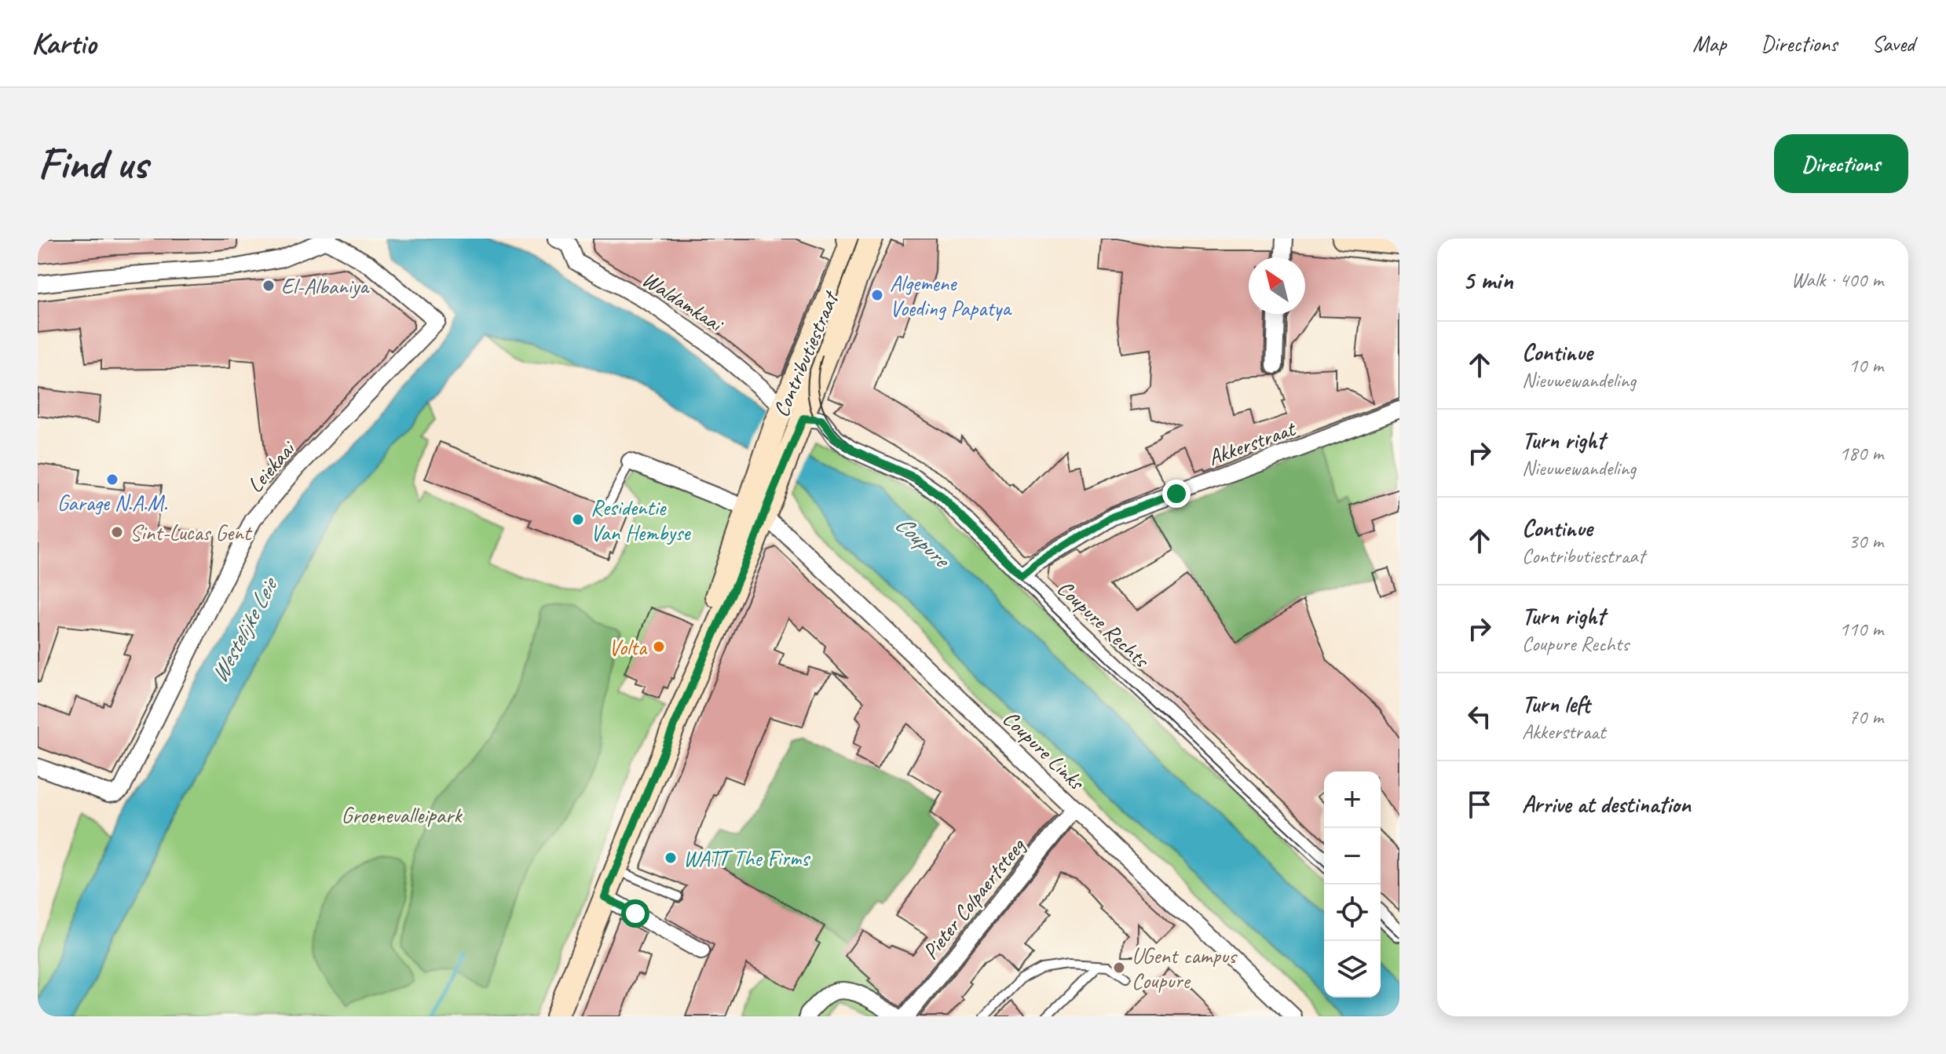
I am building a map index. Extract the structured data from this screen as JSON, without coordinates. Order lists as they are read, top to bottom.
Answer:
{
  "streets": {
    "main road": ["Contributiestraat"],
    "street": [
      "Waldamkaai",
      "Akkerstraat",
      "Leiekaai",
      "Coupure Rechts",
      "Coupure Links",
      "Pieter Colpaertsteeg"
    ]
  },
  "crossings": [
    ["Waldamkaai", "Contributiestraat"],
    ["Contributiestraat", "Coupure Rechts"],
    ["Akkerstraat", "Coupure Rechts"],
    ["Coupure Links", "Pieter Colpaertsteeg"]
  ],
  "water": ["Coupure", "Westelijke Leie"],
  "parks": ["Groenevalleipark"],
  "places": [
    "El-Albaniya",
    "Algemene Voeding Papatya",
    "Garage N.A.M.",
    "Residentie Van Hembyse",
    "Sint-Lucas Gent",
    "Volta",
    "WATT The Firms",
    "UGent campus Coupure"
  ],
  "north": "top left",
  "page": {
    "header": "Kartio",
    "nav": ["Map", "Directions", "Saved"],
    "buttons": "Directions",
    "title": "Find us",
    "heading": ["5 min", "Walk · 400 m"],
    "list": [
      ["Continue", "Nieuwewandeling", "10 m"],
      ["Turn right", "Nieuwewandeling", "180 m"],
      ["Continue", "Contributiestraat", "30 m"],
      ["Turn right", "Coupure Rechts", "110 m"],
      ["Turn left", "Akkerstraat", "70 m"],
      "Arrive at destination"
    ],
    "map_buttons": ["+", "−"]
  }
}
